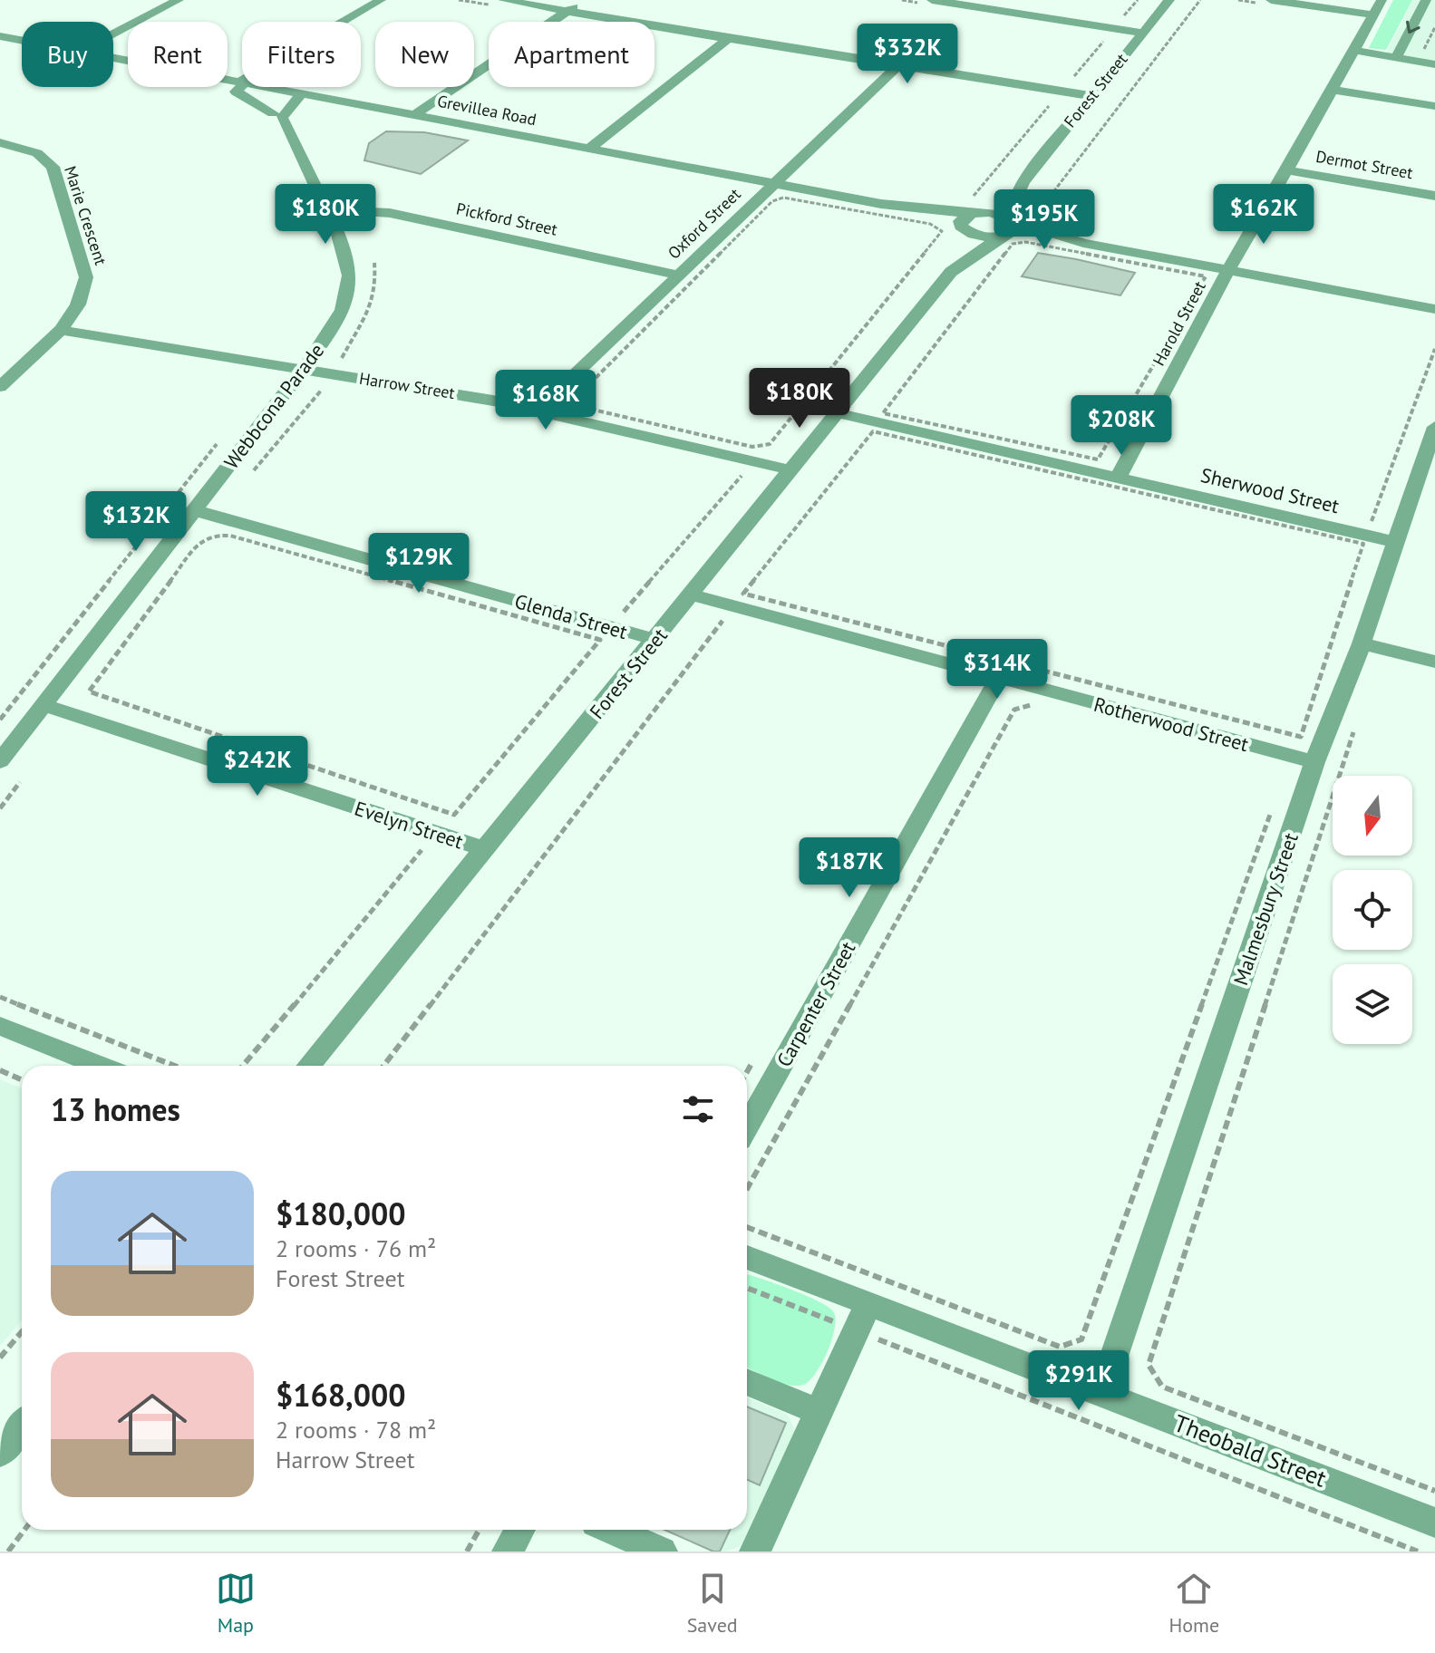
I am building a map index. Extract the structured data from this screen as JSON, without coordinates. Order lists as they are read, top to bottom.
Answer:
{
  "streets": {
    "street": [
      "Forest Street",
      "Grevillea Road",
      "Dermot Street",
      "Marie Crescent",
      "Pickford Street",
      "Oxford Street",
      "Harold Street",
      "Harrow Street",
      "Webbcona Parade",
      "Sherwood Street",
      "Glenda Street",
      "Rotherwood Street",
      "Evelyn Street",
      "Malmesbury Street",
      "Carpenter Street",
      "Theobald Street"
    ]
  },
  "crossings": [
    ["Forest Street", "Grevillea Road"],
    ["Forest Street", "Harrow Street"],
    ["Forest Street", "Sherwood Street"],
    ["Forest Street", "Glenda Street"],
    ["Forest Street", "Rotherwood Street"],
    ["Forest Street", "Evelyn Street"],
    ["Grevillea Road", "Oxford Street"],
    ["Grevillea Road", "Harold Street"],
    ["Dermot Street", "Harold Street"],
    ["Marie Crescent", "Harrow Street"],
    ["Pickford Street", "Oxford Street"],
    ["Pickford Street", "Webbcona Parade"],
    ["Oxford Street", "Harrow Street"],
    ["Harold Street", "Sherwood Street"],
    ["Harrow Street", "Webbcona Parade"],
    ["Webbcona Parade", "Glenda Street"],
    ["Webbcona Parade", "Evelyn Street"],
    ["Sherwood Street", "Malmesbury Street"],
    ["Rotherwood Street", "Malmesbury Street"],
    ["Rotherwood Street", "Carpenter Street"],
    ["Malmesbury Street", "Theobald Street"]
  ],
  "north": "bottom",
  "page": {
    "chip": [
      "Buy",
      "Rent",
      "Filters",
      "New",
      "Apartment"
    ],
    "price": [
      "$332K",
      "$180K",
      "$162K",
      "$195K",
      "$180K",
      "$168K",
      "$208K",
      "$132K",
      "$129K",
      "$314K",
      "$242K",
      "$187K",
      "$291K"
    ],
    "heading": "13 homes",
    "list": [
      {
        "name": "$180,000",
        "note": "2 rooms · 76 m² · Forest Street"
      },
      {
        "name": "$168,000",
        "note": "2 rooms · 78 m² · Harrow Street"
      }
    ],
    "tabs": ["Map", "Saved", "Home"]
  }
}
